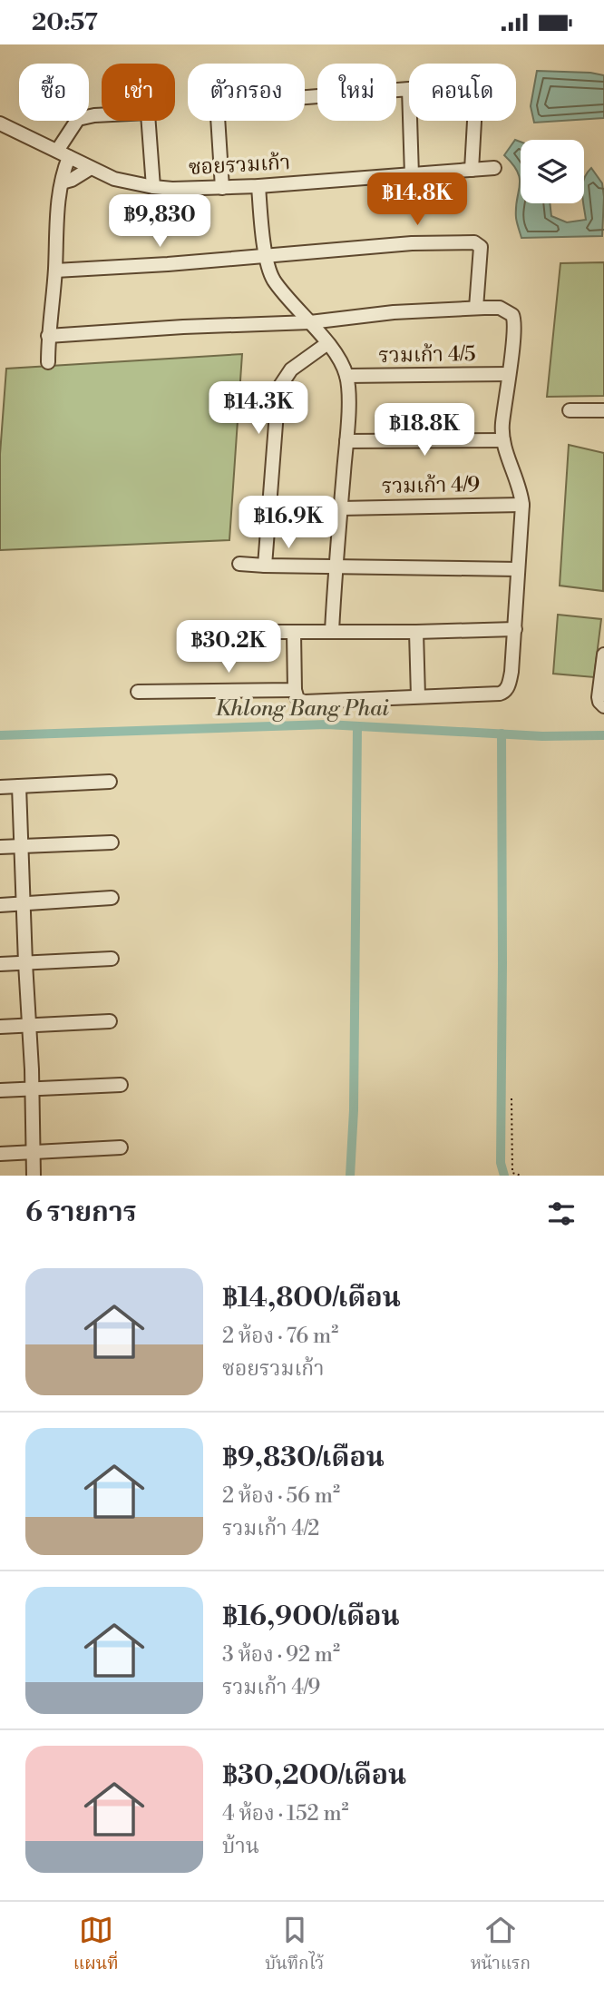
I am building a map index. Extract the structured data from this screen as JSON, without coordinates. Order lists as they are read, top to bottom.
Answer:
{
  "streets": {
    "street": ["ซอยรวมเก้า", "รวมเก้า 4/5", "รวมเก้า 4/9"]
  },
  "water": ["Khlong Bang Phai"],
  "page": {
    "status": "20:57",
    "chip": [
      "ซื้อ",
      "เช่า",
      "ตัวกรอง",
      "ใหม่",
      "คอนโด"
    ],
    "price": [
      "฿14.8K",
      "฿9,830",
      "฿14.3K",
      "฿18.8K",
      "฿16.9K",
      "฿30.2K"
    ],
    "heading": "6 รายการ",
    "list": [
      {
        "name": "฿14,800/เดือน",
        "note": "2 ห้อง · 76 m² · ซอยรวมเก้า"
      },
      {
        "name": "฿9,830/เดือน",
        "note": "2 ห้อง · 56 m² · รวมเก้า 4/2"
      },
      {
        "name": "฿16,900/เดือน",
        "note": "3 ห้อง · 92 m² · รวมเก้า 4/9"
      },
      {
        "name": "฿30,200/เดือน",
        "note": "4 ห้อง · 152 m² · บ้าน"
      }
    ],
    "tabs": ["แผนที่", "บันทึกไว้", "หน้าแรก"]
  }
}
